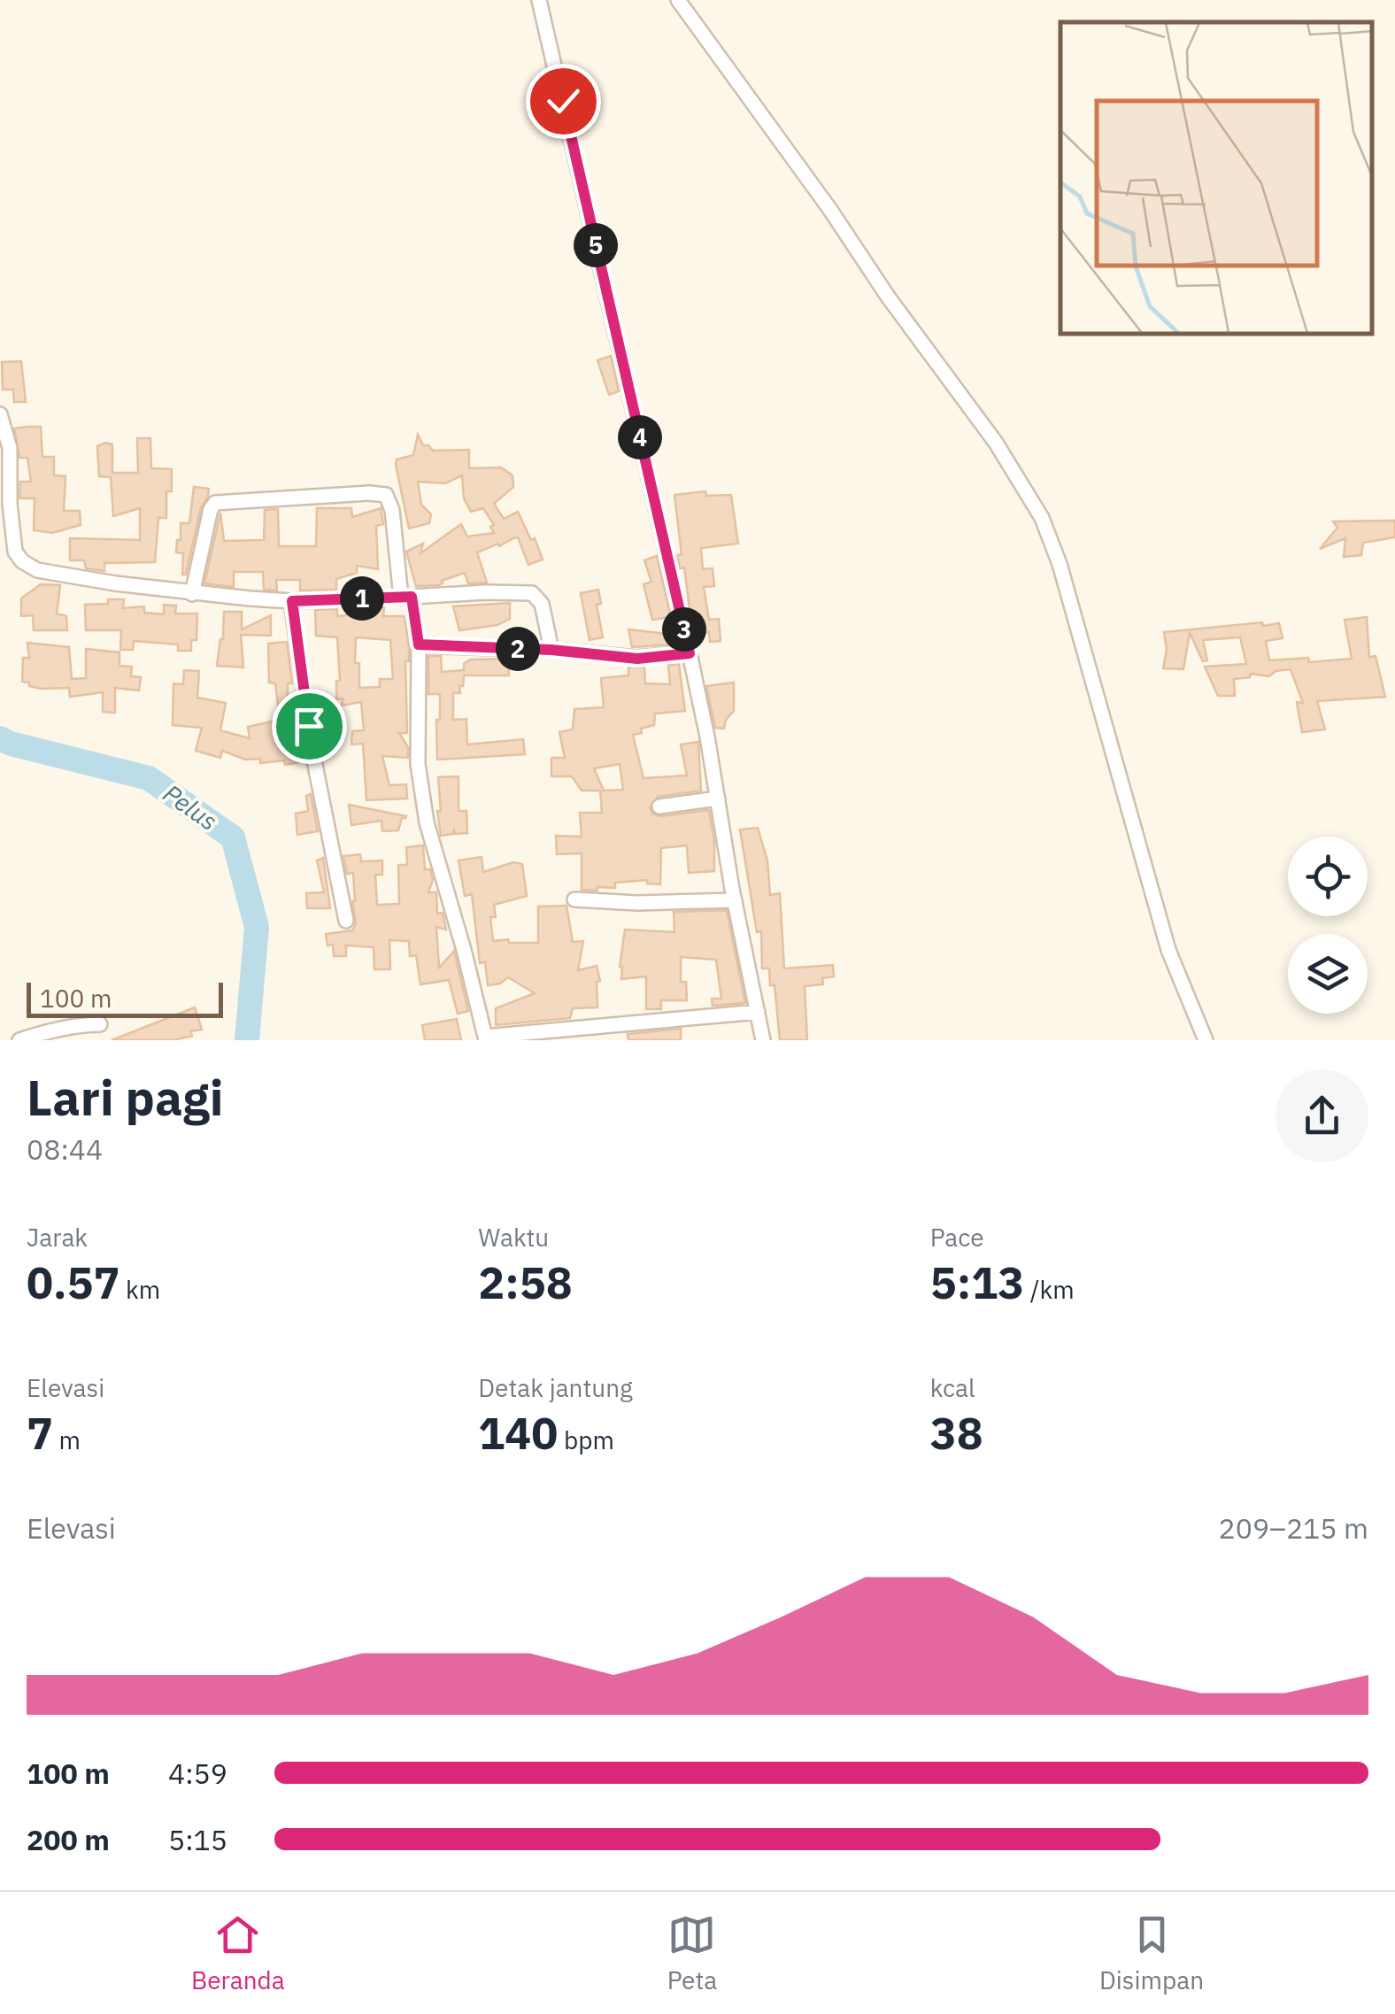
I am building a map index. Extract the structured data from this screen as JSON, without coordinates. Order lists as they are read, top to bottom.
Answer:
{
  "water": ["Pelus"],
  "scale_bar": "100 m",
  "page": {
    "pins": [
      "5",
      "4",
      "1",
      "3",
      "2"
    ],
    "scale": "100 m",
    "heading": ["Lari pagi", "08:44"],
    "stats": [
      ["Jarak", "0.57 km"],
      ["Waktu", "2:58"],
      ["Pace", "5:13 /km"],
      ["Elevasi", "7 m"],
      ["Detak jantung", "140 bpm"],
      ["kcal", "38"]
    ],
    "chart": ["Elevasi", "209–215 m"],
    "list": [
      {
        "name": "100 m",
        "note": "4:59"
      },
      {
        "name": "200 m",
        "note": "5:15"
      }
    ],
    "tabs": ["Beranda", "Peta", "Disimpan"]
  }
}
